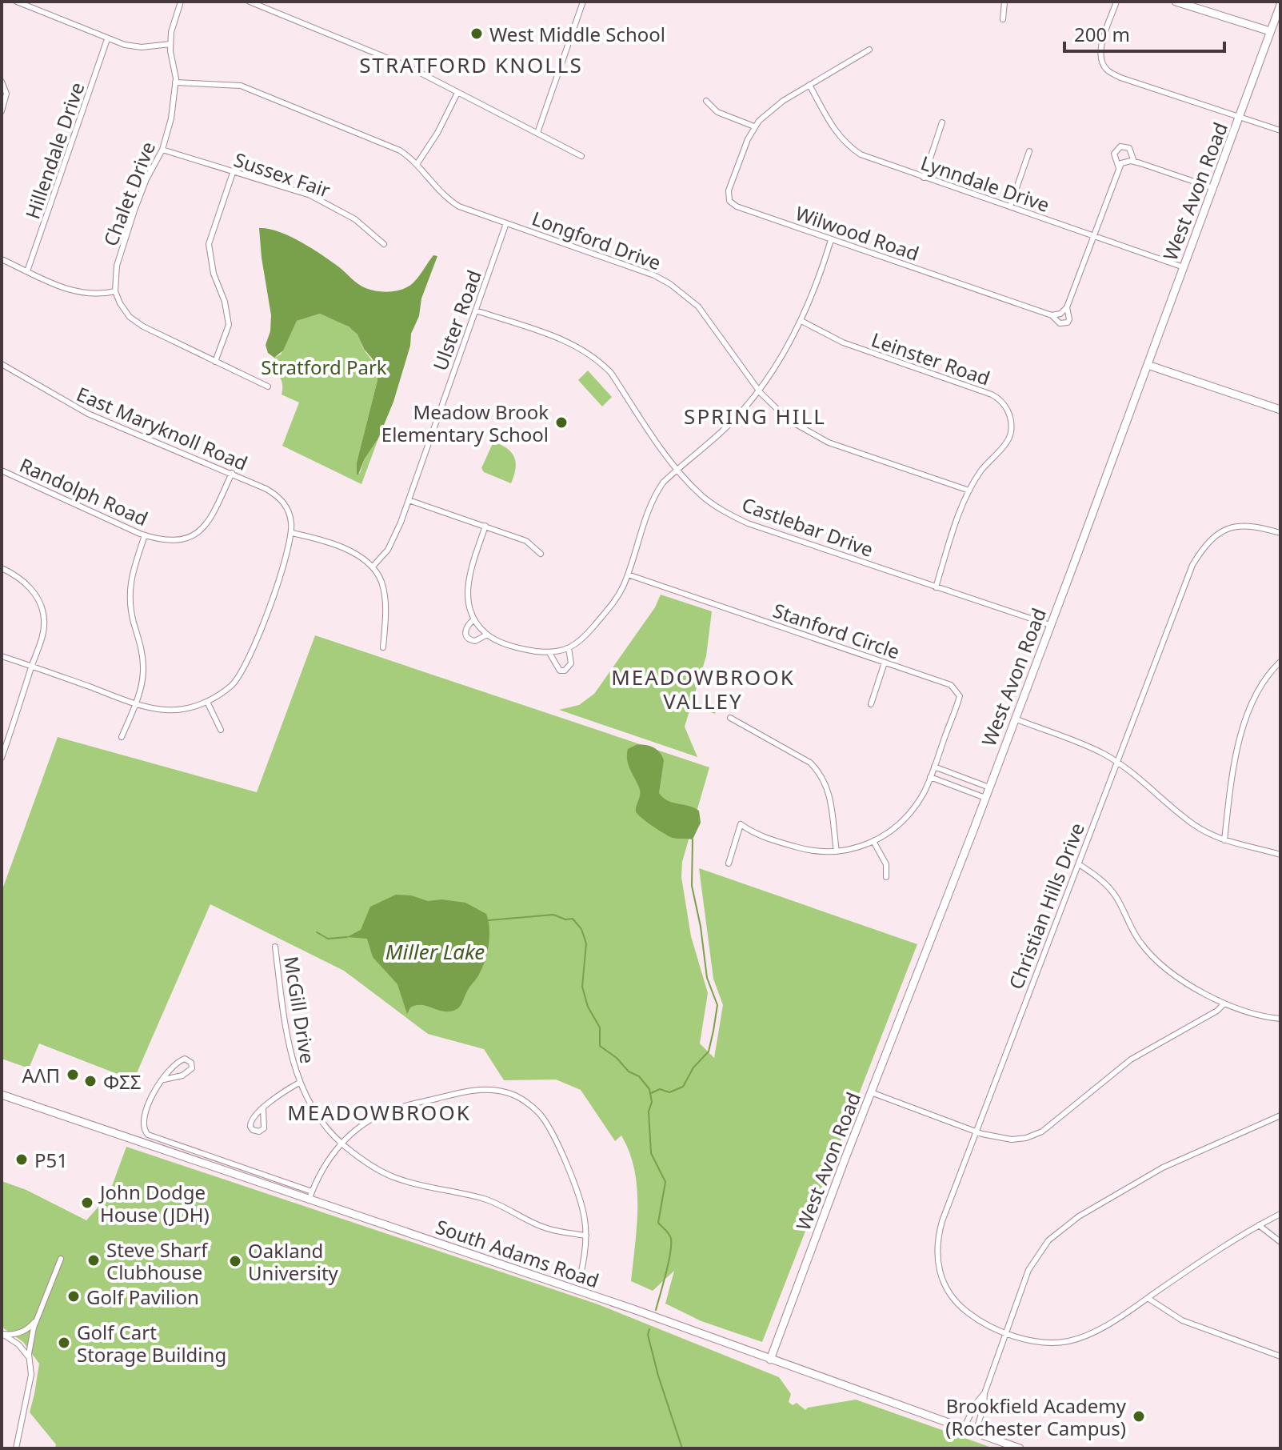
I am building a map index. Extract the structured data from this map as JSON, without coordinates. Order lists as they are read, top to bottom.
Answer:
{
  "streets": {
    "street": [
      "Hillendale Drive",
      "Sussex Fair",
      "Lynndale Drive",
      "West Avon Road",
      "Chalet Drive",
      "Wilwood Road",
      "Longford Drive",
      "Ulster Road",
      "Leinster Road",
      "East Maryknoll Road",
      "Randolph Road",
      "Castlebar Drive",
      "Stanford Circle",
      "Christian Hills Drive",
      "McGill Drive",
      "South Adams Road"
    ]
  },
  "crossings": [
    ["Sussex Fair", "Chalet Drive"],
    ["Lynndale Drive", "West Avon Road"],
    ["West Avon Road", "Castlebar Drive"],
    ["West Avon Road", "South Adams Road"],
    ["Chalet Drive", "Longford Drive"],
    ["Longford Drive", "Ulster Road"],
    ["Longford Drive", "Leinster Road"],
    ["Ulster Road", "Castlebar Drive"],
    ["Leinster Road", "Castlebar Drive"],
    ["East Maryknoll Road", "Randolph Road"]
  ],
  "districts": [
    "STRATFORD KNOLLS",
    "SPRING HILL",
    "MEADOWBROOK VALLEY",
    "MEADOWBROOK"
  ],
  "water": ["Miller Lake"],
  "parks": ["Stratford Park"],
  "places": [
    "West Middle School",
    "Meadow Brook Elementary School",
    "AΛΠ",
    "ΦΣΣ",
    "P51",
    "John Dodge House (JDH)",
    "Steve Sharf Clubhouse",
    "Oakland University",
    "Golf Pavilion",
    "Golf Cart Storage Building",
    "Brookfield Academy (Rochester Campus)"
  ],
  "scale_bar": "200 m"
}
